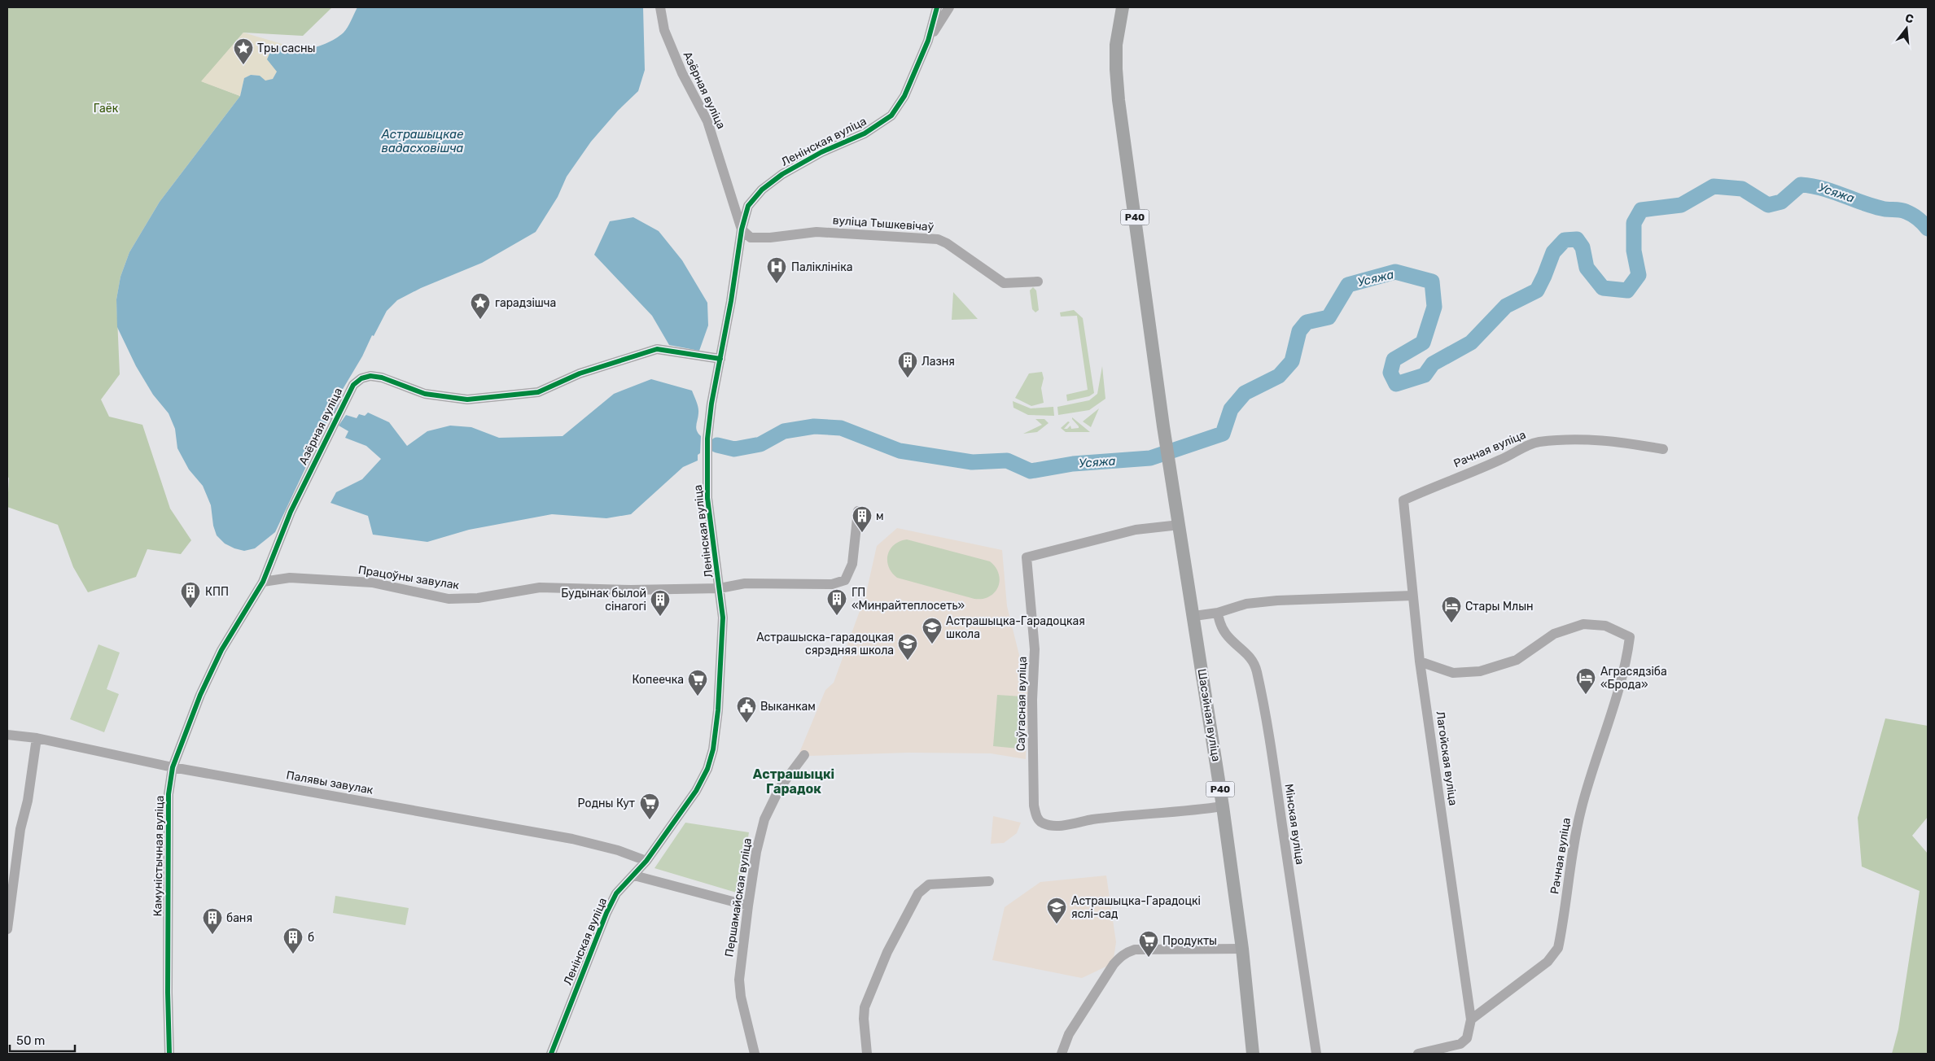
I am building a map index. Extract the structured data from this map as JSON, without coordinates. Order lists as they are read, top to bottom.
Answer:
{
  "streets": {
    "main road": ["Р40", "Шасэйная вуліца"],
    "street": [
      "Азёрная вуліца",
      "Ленінская вуліца",
      "вуліца Тышкевічаў",
      "Рачная вуліца",
      "Працоўны завулак",
      "Саўгасная вуліца",
      "Лагойская вуліца",
      "Палявы завулак",
      "Мінская вуліца",
      "Камуністычная вуліца",
      "Першамайская вуліца"
    ]
  },
  "crossings": [
    ["Азёрная вуліца", "Ленінская вуліца"],
    ["Азёрная вуліца", "вуліца Тышкевічаў"],
    ["Азёрная вуліца", "Працоўны завулак"],
    ["Азёрная вуліца", "Камуністычная вуліца"],
    ["Ленінская вуліца", "вуліца Тышкевічаў"],
    ["Ленінская вуліца", "Працоўны завулак"],
    ["Ленінская вуліца", "Палявы завулак"],
    ["Рачная вуліца", "Лагойская вуліца"],
    ["Працоўны завулак", "Камуністычная вуліца"],
    ["Саўгасная вуліца", "Шасэйная вуліца"],
    ["Палявы завулак", "Камуністычная вуліца"]
  ],
  "districts": ["Астрашыцкі Гарадок"],
  "water": ["Астрашыцкае вадасховішча", "Усяжа"],
  "parks": ["Гаёк"],
  "places": {
    "place": ["Тры сасны", "гарадзішча"],
    "hospital": ["Паліклініка"],
    "building": [
      "Лазня",
      "м",
      "КПП",
      "ГП «Минрайтеплосеть»",
      "Будынак былой сінагогі",
      "баня",
      "б"
    ],
    "hotel": ["Стары Млын", "Аграсядзіба «Брода»"],
    "school or university": ["Астрашыцка-Гарадоцкая школа", "Астрашыска-гарадоцкая сярэдняя школа", "Астрашыцка-Гарадоцкі яслі-сад"],
    "supermarket": ["Копеечка", "Родны Кут", "Продукты"],
    "public building": ["Выканкам"]
  },
  "scale_bar": "50 m",
  "north": "top"
}
